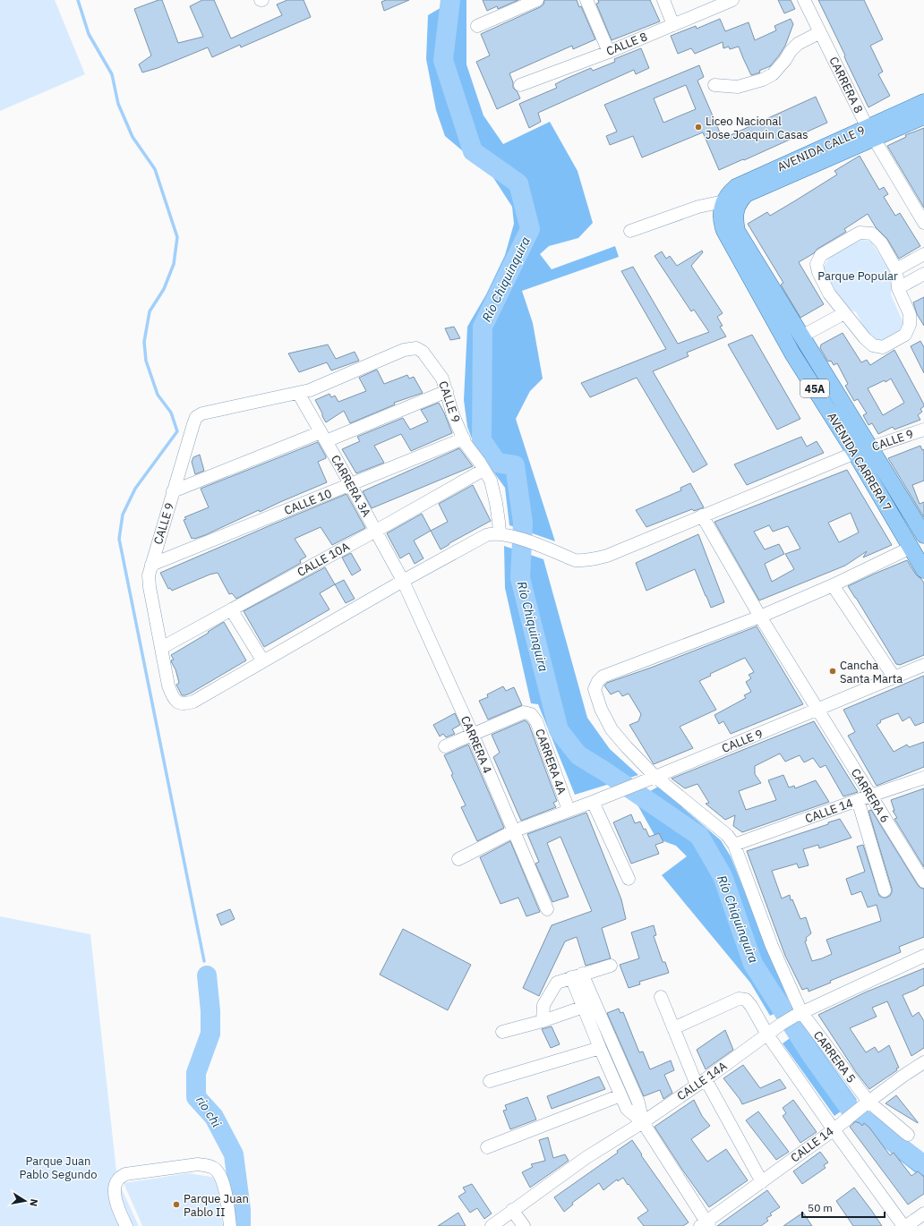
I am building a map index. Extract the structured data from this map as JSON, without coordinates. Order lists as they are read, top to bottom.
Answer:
{
  "streets": {
    "main road": ["AVENIDA CALLE 9", "45A", "AVENIDA CARRERA 7"],
    "street": [
      "CALLE 8",
      "CARRERA 8",
      "CALLE 9",
      "CARRERA 3A",
      "CALLE 10",
      "CALLE 10A",
      "CARRERA 4",
      "CARRERA 4A",
      "CARRERA 6",
      "CALLE 14",
      "CARRERA 5",
      "CALLE 14A"
    ]
  },
  "crossings": [
    ["CARRERA 8", "AVENIDA CALLE 9"],
    ["AVENIDA CALLE 9", "AVENIDA CARRERA 7"],
    ["CALLE 9", "AVENIDA CARRERA 7"],
    ["CALLE 9", "CARRERA 3A"],
    ["CALLE 9", "CALLE 10"],
    ["CALLE 9", "CALLE 10A"],
    ["CALLE 9", "CARRERA 4"],
    ["CALLE 9", "CARRERA 4A"],
    ["CALLE 9", "CARRERA 6"],
    ["CARRERA 3A", "CALLE 10"],
    ["CARRERA 3A", "CALLE 10A"],
    ["CARRERA 3A", "CARRERA 4"],
    ["CARRERA 4", "CARRERA 4A"],
    ["CARRERA 6", "CALLE 14"],
    ["CALLE 14", "CARRERA 5"],
    ["CARRERA 5", "CALLE 14A"]
  ],
  "water": ["Río Chiquinquira", "rio chi"],
  "parks": ["Parque Popular", "Parque Juan Pablo Segundo"],
  "places": ["Liceo Nacional Jose Joaquin Casas", "Cancha Santa Marta", "Parque Juan Pablo II"],
  "scale_bar": "50 m",
  "north": "right"
}
